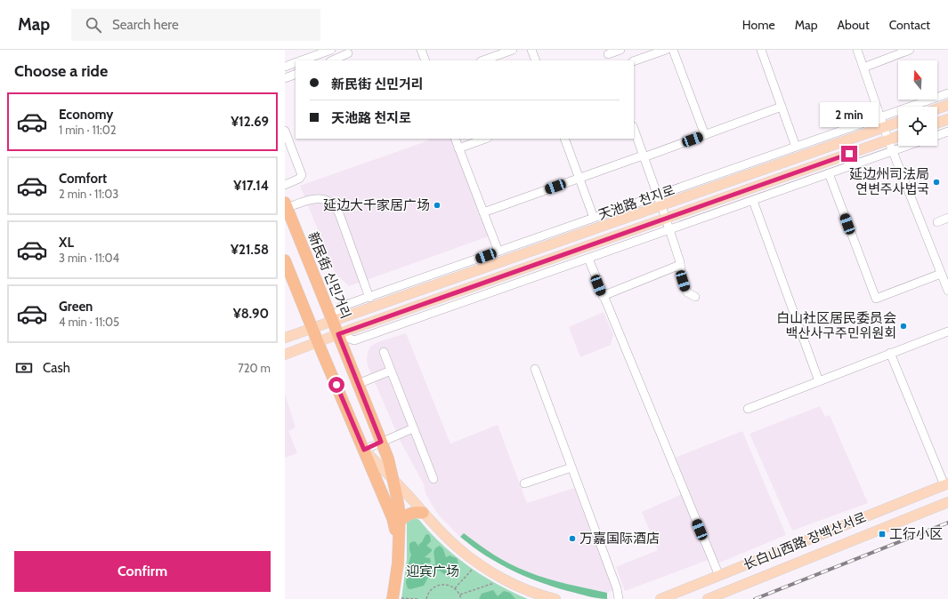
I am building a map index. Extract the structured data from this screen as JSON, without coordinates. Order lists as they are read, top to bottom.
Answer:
{
  "streets": {
    "highway": ["新民街 신민거리"],
    "main road": ["天池路 천지로", "长白山西路 장백산서로"]
  },
  "crossings": [
    ["天池路 천지로", "新民街 신민거리"]
  ],
  "parks": ["迎宾广场"],
  "places": {
    "other": [
      "延边州司法局 연변주사법국",
      "延边大千家居广场",
      "白山社区居民委员会 백산사구주민위원회",
      "万嘉国际酒店"
    ],
    "transit": ["工行小区"]
  },
  "north": "top",
  "page": {
    "header": "Map",
    "search": "Search here",
    "nav": [
      "Home",
      "Map",
      "About",
      "Contact"
    ],
    "heading": "Choose a ride",
    "banner": ["新民街 신민거리", "天池路 천지로"],
    "list": [
      {
        "name": "Economy",
        "note": "1 min · 11:02",
        "value": "¥12.69"
      },
      {
        "name": "Comfort",
        "note": "2 min · 11:03",
        "value": "¥17.14"
      },
      {
        "name": "XL",
        "note": "3 min · 11:04",
        "value": "¥21.58"
      },
      {
        "name": "Green",
        "note": "4 min · 11:05",
        "value": "¥8.90"
      }
    ],
    "bubble": "2 min",
    "pay": ["Cash", "720 m"],
    "buttons": "Confirm"
  }
}
